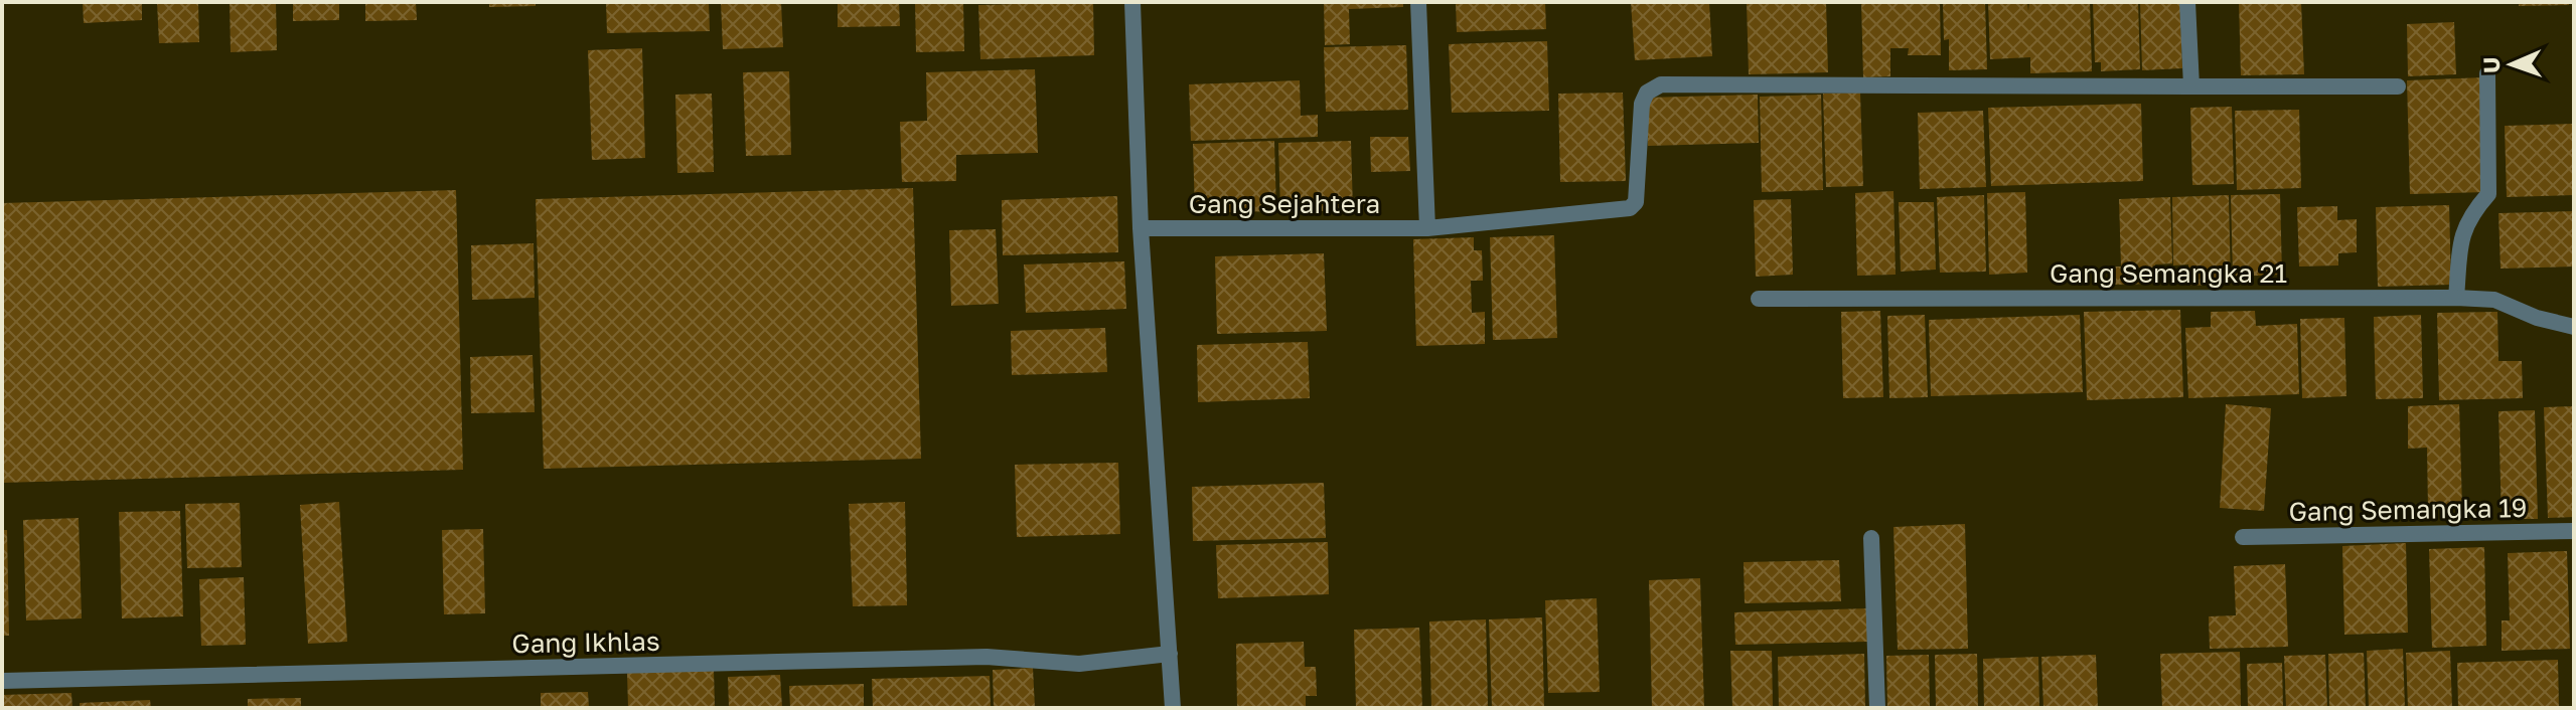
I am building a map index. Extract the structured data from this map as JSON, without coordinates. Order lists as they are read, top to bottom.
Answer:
{
  "streets": {
    "street": [
      "Gang Sejahtera",
      "Gang Semangka 21",
      "Gang Semangka 19",
      "Gang Ikhlas"
    ]
  },
  "north": "left"
}
